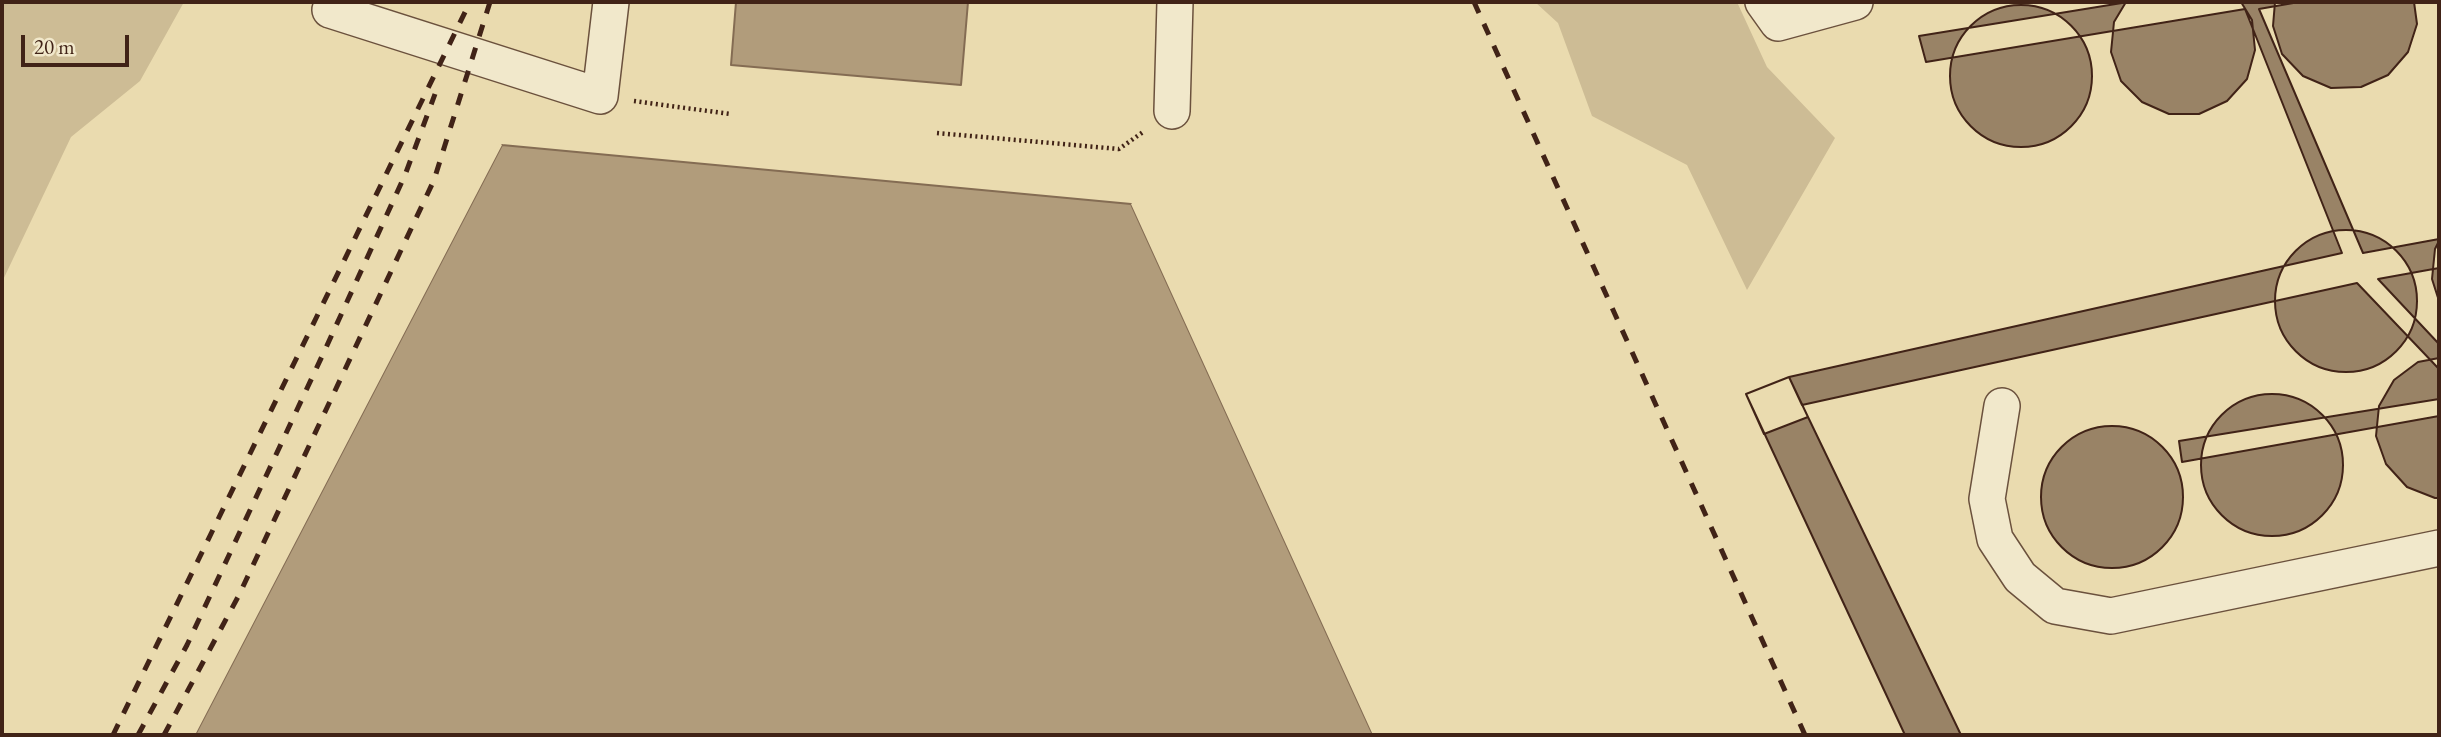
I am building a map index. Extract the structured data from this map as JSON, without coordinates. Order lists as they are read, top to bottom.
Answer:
{
  "scale_bar": "20 m"
}
